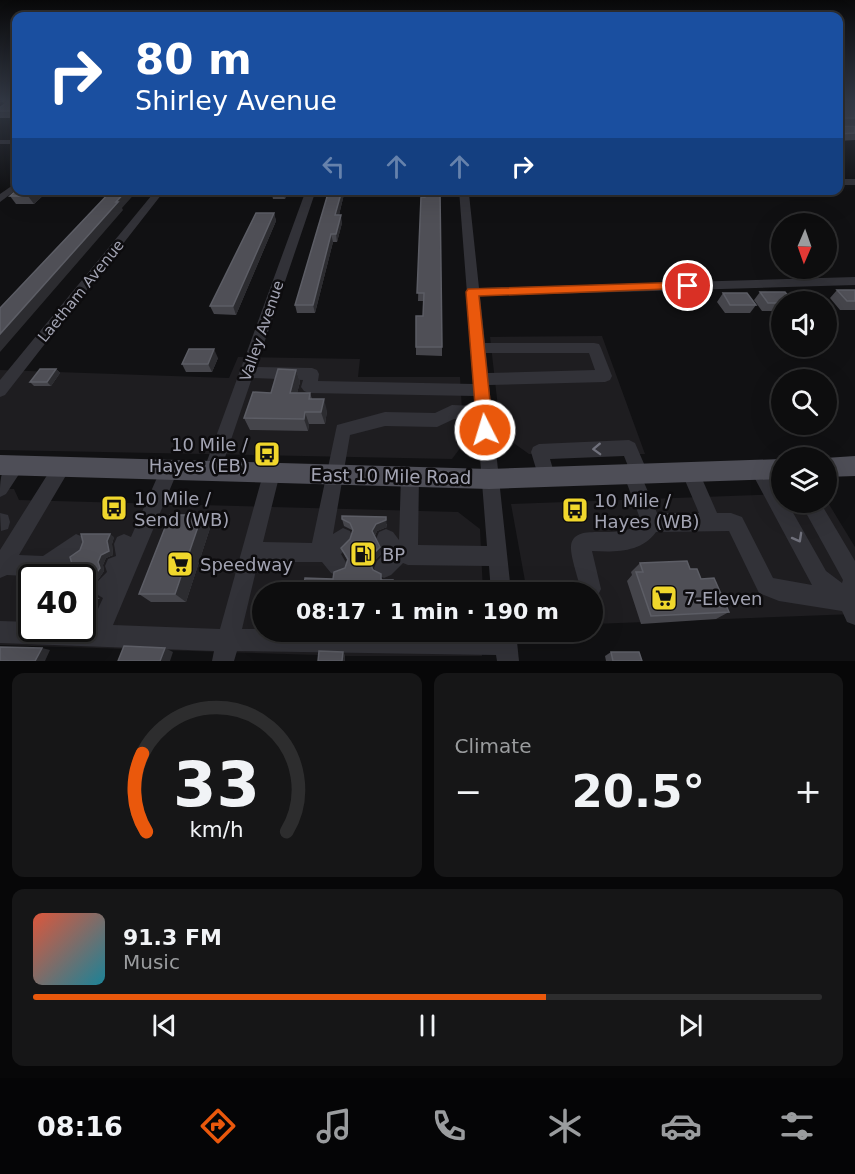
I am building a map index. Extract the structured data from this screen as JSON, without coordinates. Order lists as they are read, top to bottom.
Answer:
{
  "streets": {
    "main road": ["East 10 Mile Road"],
    "street": ["Laetham Avenue", "Valley Avenue"]
  },
  "crossings": [
    ["Valley Avenue", "East 10 Mile Road"]
  ],
  "places": {
    "bus stop": ["10 Mile / Hayes (EB)", "10 Mile / Send (WB)", "10 Mile / Hayes (WB)"],
    "fuel station": ["BP"],
    "supermarket": ["Speedway", "7-Eleven"]
  },
  "north": "bottom",
  "page": {
    "turn": ["80 m", "Shirley Avenue"],
    "limit": "40",
    "trip": "08:17 · 1 min · 190 m",
    "tile": "Climate",
    "heat": ["−", "20.5°", "+"],
    "song": ["91.3 FM", "Music"],
    "tabs": "08:16",
    "gauge": ["33", "km/h"]
  }
}
